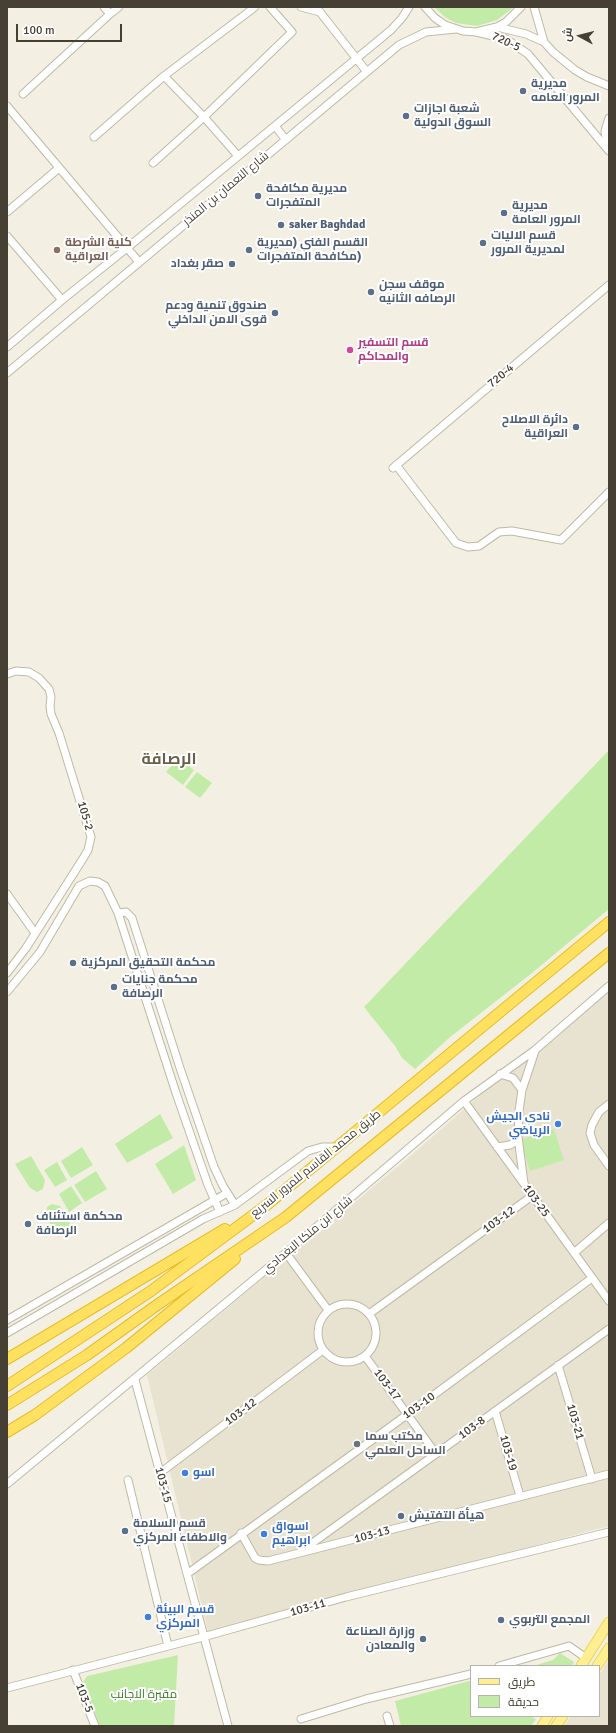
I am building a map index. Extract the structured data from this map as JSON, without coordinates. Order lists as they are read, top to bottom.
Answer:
{
  "streets": {
    "highway": ["طريق محمد القاسم للمرور السريع"],
    "street": [
      "720-5",
      "شارع النعمان بن المنذر",
      "720-4",
      "105-2",
      "103-25",
      "103-12",
      "شارع ابن ملكا البغدادي",
      "103-17",
      "103-10",
      "103-21",
      "103-8",
      "103-19",
      "103-15",
      "103-13",
      "103-11",
      "103-5"
    ]
  },
  "crossings": [
    ["720-5", "شارع النعمان بن المنذر"],
    ["103-25", "103-12"],
    ["103-25", "شارع ابن ملكا البغدادي"],
    ["103-25", "103-10"],
    ["103-12", "103-17"],
    ["103-12", "103-15"],
    ["شارع ابن ملكا البغدادي", "103-15"],
    ["103-17", "103-10"],
    ["103-17", "103-8"],
    ["103-10", "103-15"],
    ["103-10", "103-13"],
    ["103-21", "103-8"],
    ["103-21", "103-13"],
    ["103-8", "103-19"],
    ["103-8", "103-13"],
    ["103-19", "103-13"],
    ["103-15", "103-11"],
    ["103-11", "103-5"]
  ],
  "districts": ["الرصافة"],
  "parks": ["مقبرة الاجانب"],
  "places": [
    "مديرية المرور العامه",
    "شعبة اجازات السوق الدولية",
    "مديرية مكافحة المتفجرات",
    "مديرية المرور العامة",
    "saker Baghdad",
    "قسم الاليات لمديرية المرور",
    "كلية الشرطة العراقية",
    "القسم الفني (مديرية مكافحة المتفجرات)",
    "صقر بغداد",
    "موقف سجن الرصافه الثانيه",
    "صندوق تنمية ودعم قوى الامن الداخلي",
    "قسم التسفير والمحاكم",
    "دائرة الاصلاح العراقية",
    "محكمة التحقيق المركزية",
    "محكمة جنايات الرصافة",
    "نادي الجيش الرياضي",
    "محكمة استئناف الرصافة",
    "مكتب سما الساحل العلمي",
    "اسو",
    "هيأة التفتيش",
    "قسم السلامة والاطفاء المركزي",
    "اسواق ابراهيم",
    "قسم البيئة المركزي",
    "المجمع التربوي",
    "وزارة الصناعة والمعادن"
  ],
  "legend": ["طريق", "حديقة"],
  "scale_bar": "100 m",
  "north": "left"
}
